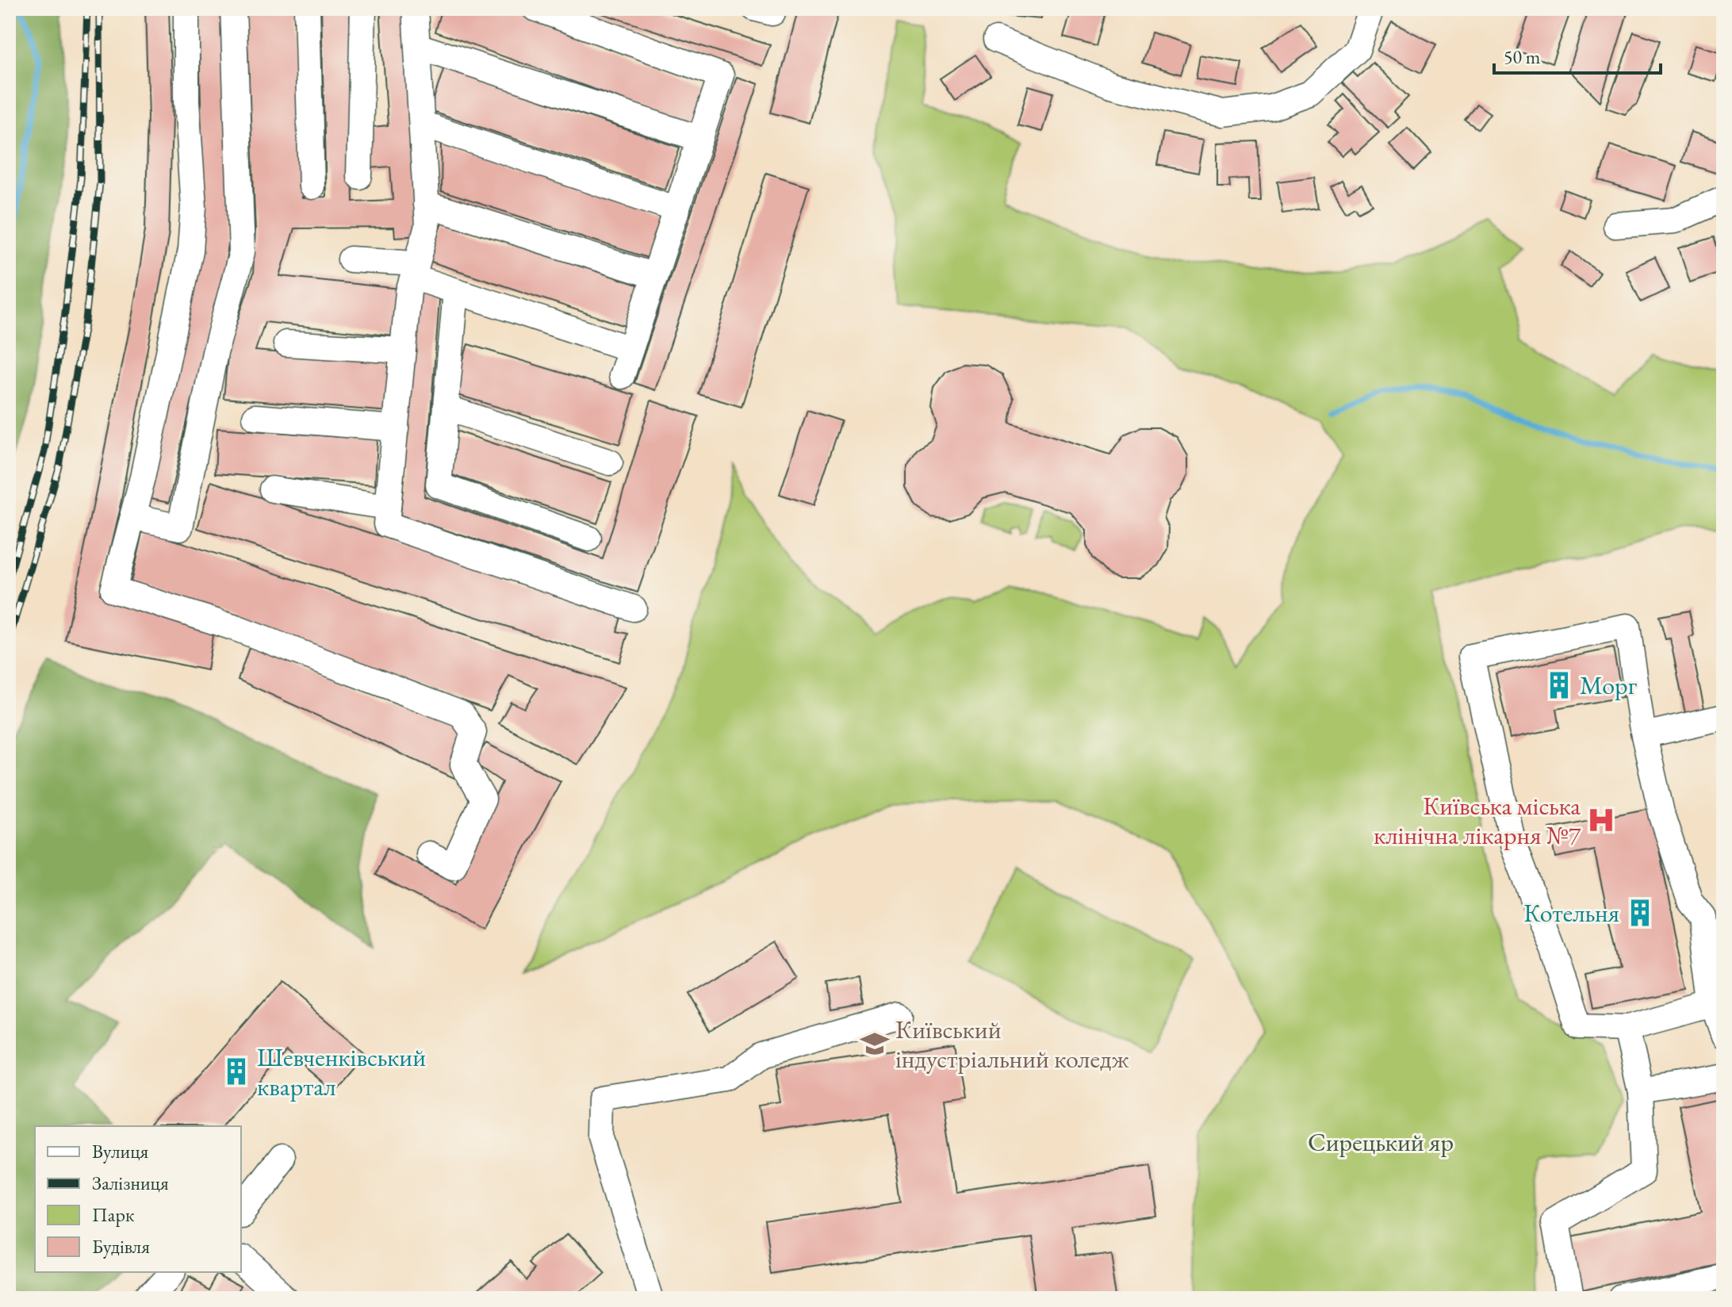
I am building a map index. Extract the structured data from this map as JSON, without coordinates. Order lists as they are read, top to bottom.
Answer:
{
  "parks": ["Сирецький яр"],
  "places": {
    "building": ["Морг", "Котельня", "Шевченківський квартал"],
    "hospital": ["Київська міська клінічна лікарня №7"],
    "school or university": ["Київський індустріальний коледж"]
  },
  "legend": [
    "Вулиця",
    "Залізниця",
    "Парк",
    "Будівля"
  ],
  "scale_bar": "50 m"
}
